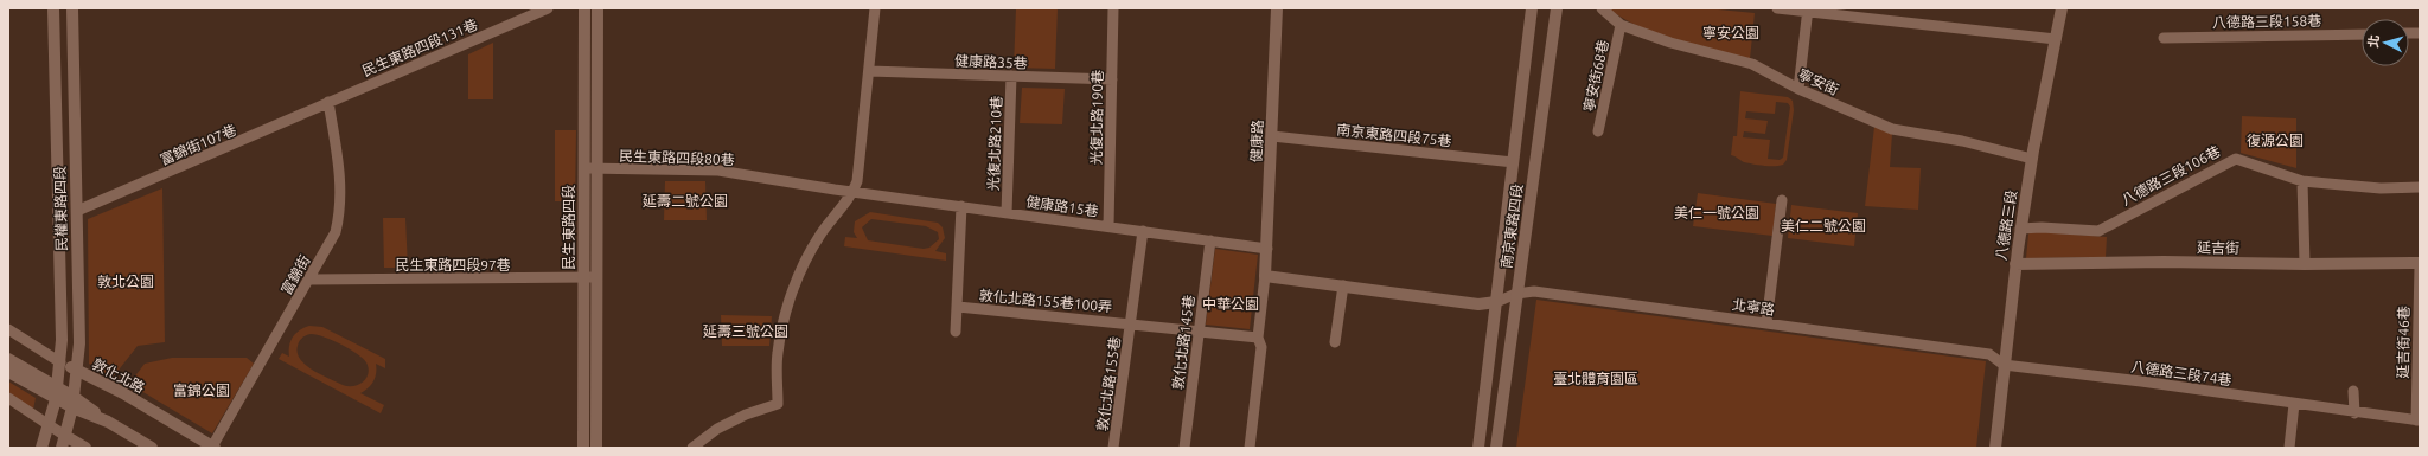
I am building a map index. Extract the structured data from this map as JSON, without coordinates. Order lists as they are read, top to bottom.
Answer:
{
  "streets": {
    "street": [
      "八德路三段158巷",
      "民生東路四段131巷",
      "健康路35巷",
      "寧安街68巷",
      "寧安街",
      "光復北路190巷",
      "南京東路四段75巷",
      "健康路",
      "光復北路210巷",
      "富錦街107巷",
      "民生東路四段80巷",
      "八德路三段106巷",
      "健康路15巷",
      "民權東路四段",
      "八德路三段",
      "南京東路四段",
      "民生東路四段",
      "延吉街",
      "民生東路四段97巷",
      "富錦街",
      "敦化北路155巷100弄",
      "北寧路",
      "敦化北路145巷",
      "延吉街46巷",
      "八德路三段74巷",
      "敦化北路",
      "敦化北路155巷"
    ]
  },
  "crossings": [
    ["民生東路四段131巷", "富錦街107巷"],
    ["民生東路四段131巷", "富錦街"],
    ["健康路35巷", "光復北路190巷"],
    ["健康路35巷", "光復北路210巷"],
    ["寧安街68巷", "寧安街"],
    ["寧安街", "八德路三段"],
    ["光復北路190巷", "健康路15巷"],
    ["南京東路四段75巷", "健康路"],
    ["南京東路四段75巷", "南京東路四段"],
    ["健康路", "健康路15巷"],
    ["健康路", "敦化北路155巷"],
    ["光復北路210巷", "健康路15巷"],
    ["富錦街107巷", "民權東路四段"],
    ["富錦街107巷", "富錦街"],
    ["民生東路四段80巷", "健康路15巷"],
    ["民生東路四段80巷", "民生東路四段"],
    ["八德路三段106巷", "八德路三段"],
    ["健康路15巷", "敦化北路145巷"],
    ["健康路15巷", "敦化北路155巷"],
    ["民權東路四段", "敦化北路"],
    ["八德路三段", "延吉街"],
    ["八德路三段", "北寧路"],
    ["八德路三段", "八德路三段74巷"],
    ["南京東路四段", "北寧路"],
    ["民生東路四段", "民生東路四段97巷"],
    ["延吉街", "延吉街46巷"],
    ["民生東路四段97巷", "富錦街"],
    ["富錦街", "敦化北路"],
    ["敦化北路155巷100弄", "敦化北路155巷"],
    ["北寧路", "八德路三段74巷"],
    ["敦化北路145巷", "敦化北路155巷"],
    ["延吉街46巷", "八德路三段74巷"]
  ],
  "parks": [
    "寧安公園",
    "復源公園",
    "延壽二號公園",
    "美仁一號公園",
    "美仁二號公園",
    "敦北公園",
    "中華公園",
    "延壽三號公園",
    "臺北體育園區",
    "富錦公園"
  ],
  "north": "left"
}
